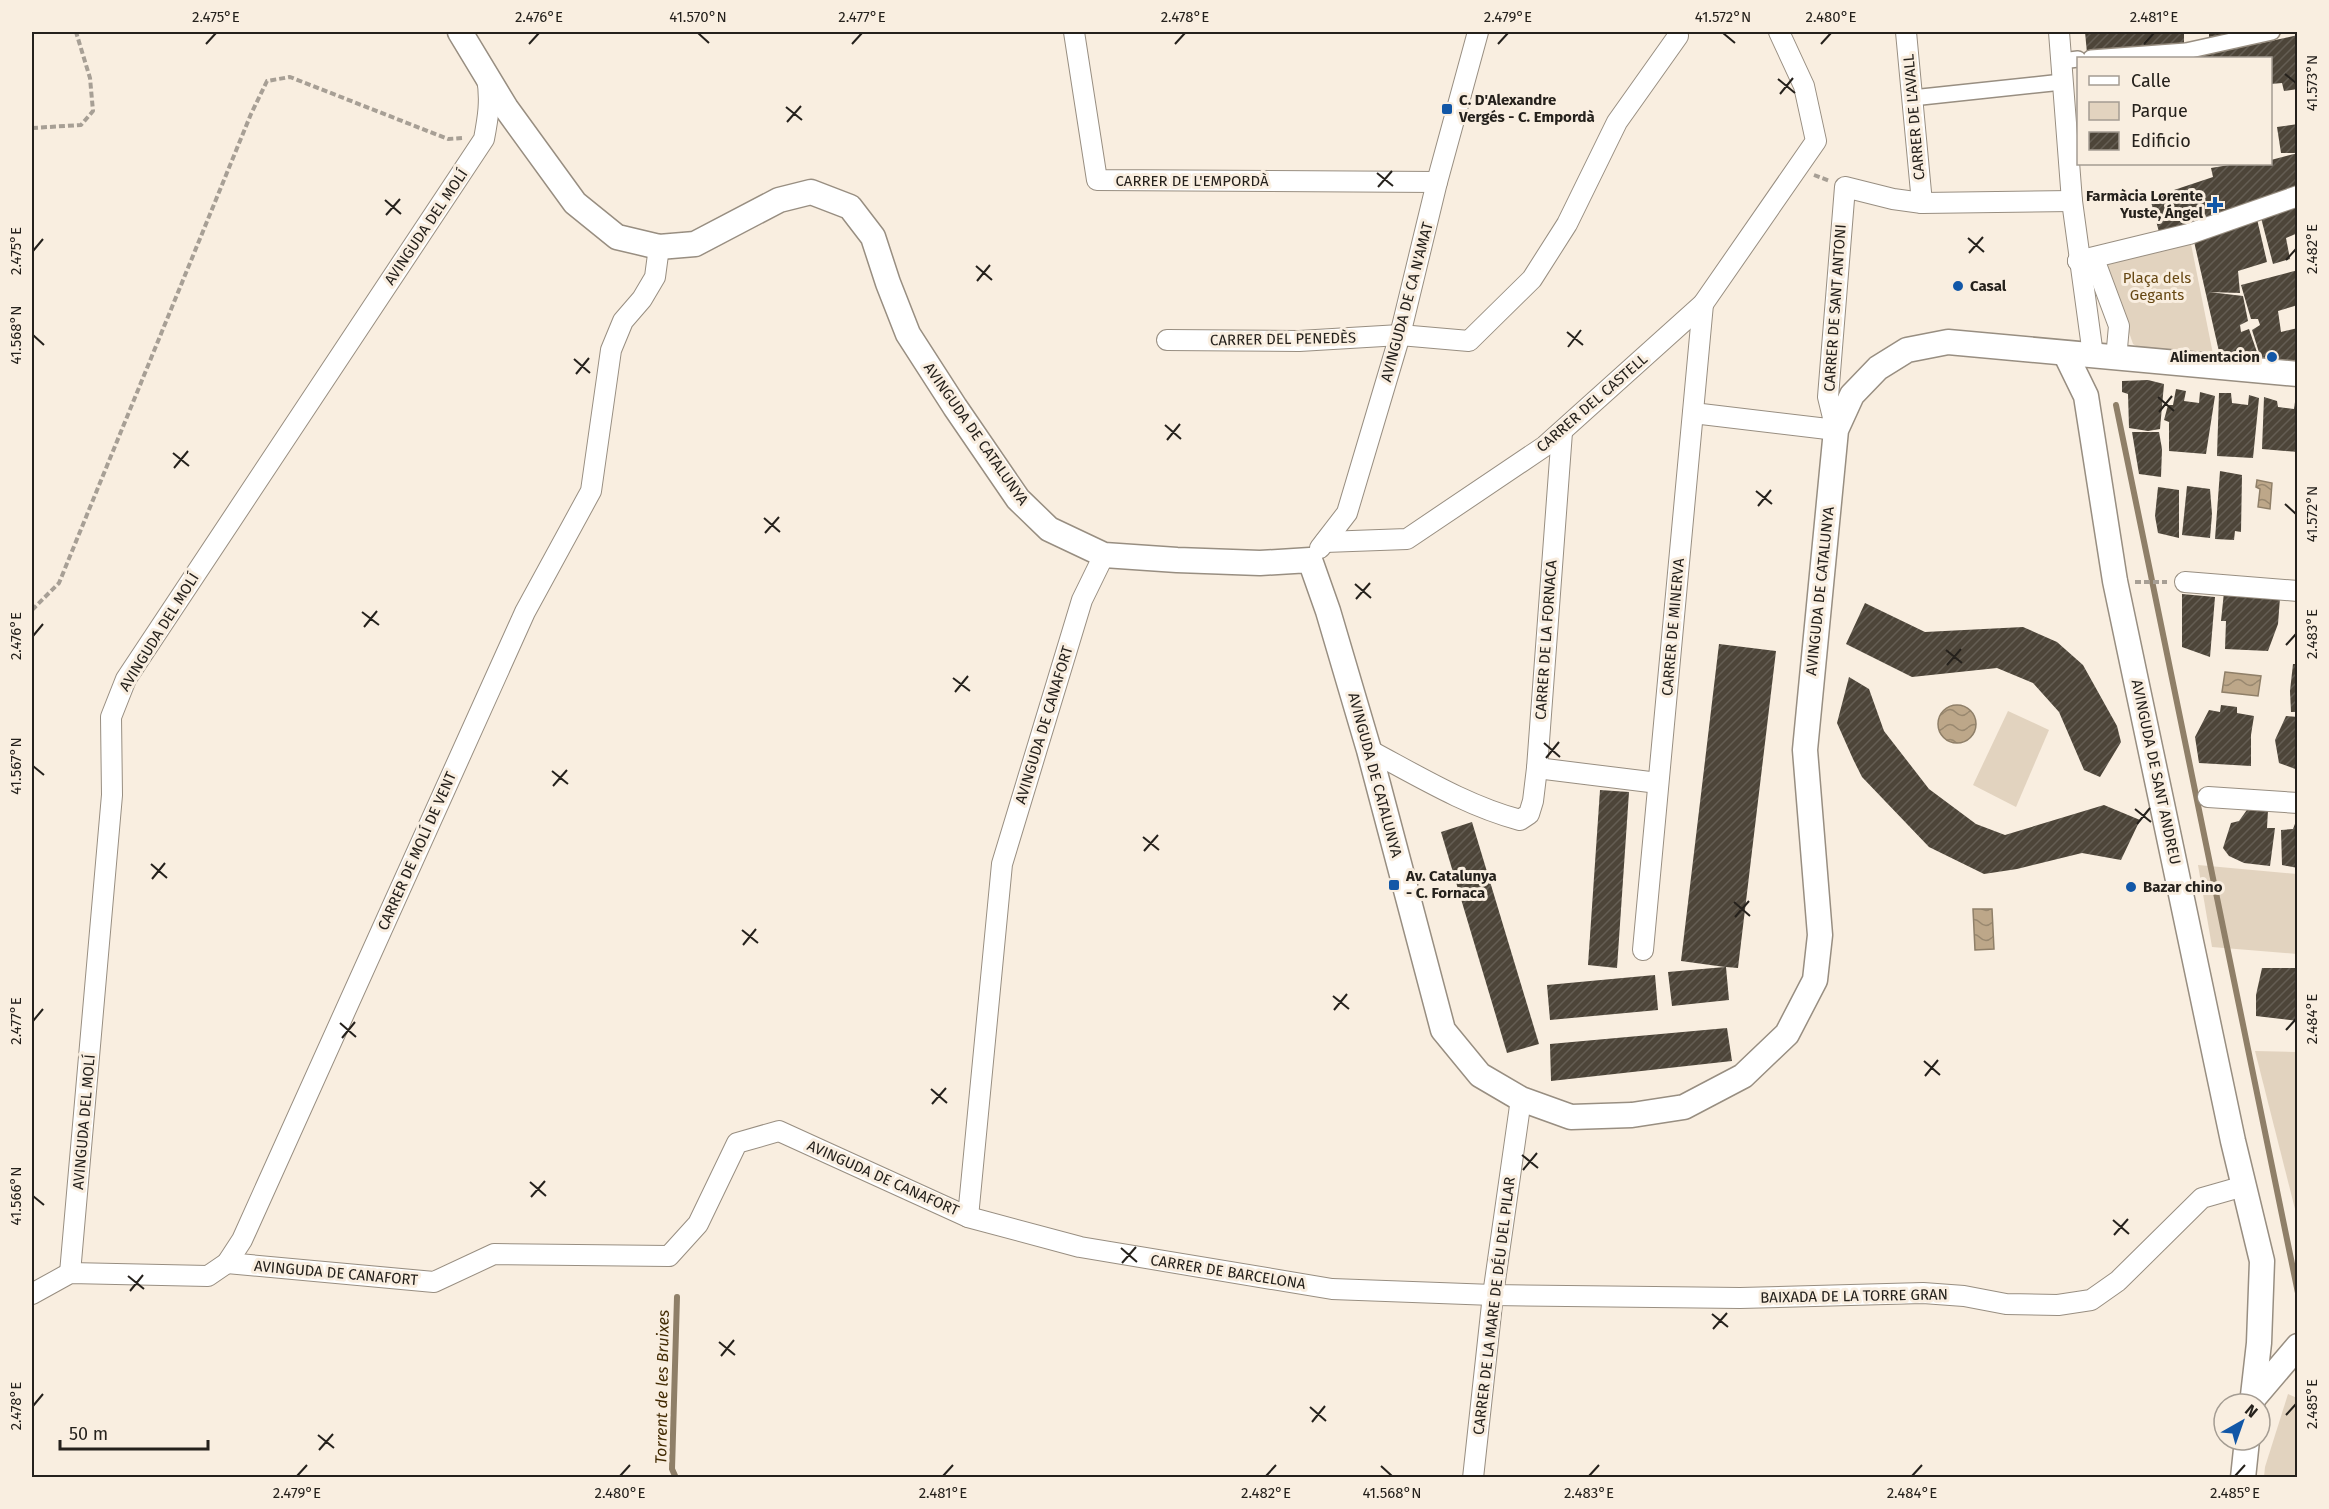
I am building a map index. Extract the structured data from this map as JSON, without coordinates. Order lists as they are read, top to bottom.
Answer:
{
  "streets": {
    "street": [
      "CARRER DE L'AVALL",
      "CARRER DE L'EMPORDÀ",
      "AVINGUDA DEL MOLÍ",
      "AVINGUDA DE CA N'AMAT",
      "CARRER DE SANT ANTONI",
      "CARRER DEL PENEDÈS",
      "CARRER DEL CASTELL",
      "AVINGUDA DE CATALUNYA",
      "CARRER DE MINERVA",
      "CARRER DE LA FORNACA",
      "AVINGUDA DE CANAFORT",
      "AVINGUDA DE SANT ANDREU",
      "CARRER DE MOLÍ DE VENT",
      "CARRER DE BARCELONA",
      "BAIXADA DE LA TORRE GRAN",
      "CARRER DE LA MARE DE DÉU DEL PILAR"
    ]
  },
  "crossings": [
    ["CARRER DE L'EMPORDÀ", "AVINGUDA DE CA N'AMAT"],
    ["AVINGUDA DEL MOLÍ", "AVINGUDA DE CATALUNYA"],
    ["AVINGUDA DE CA N'AMAT", "CARRER DEL PENEDÈS"],
    ["AVINGUDA DE CA N'AMAT", "CARRER DEL CASTELL"],
    ["AVINGUDA DE CA N'AMAT", "AVINGUDA DE CATALUNYA"],
    ["CARRER DE SANT ANTONI", "AVINGUDA DE CATALUNYA"],
    ["CARRER DEL CASTELL", "AVINGUDA DE CATALUNYA"],
    ["CARRER DEL CASTELL", "CARRER DE MINERVA"],
    ["CARRER DEL CASTELL", "CARRER DE LA FORNACA"],
    ["AVINGUDA DE CATALUNYA", "CARRER DE LA FORNACA"],
    ["AVINGUDA DE CATALUNYA", "AVINGUDA DE CANAFORT"],
    ["AVINGUDA DE CATALUNYA", "AVINGUDA DE SANT ANDREU"],
    ["AVINGUDA DE CATALUNYA", "CARRER DE MOLÍ DE VENT"],
    ["AVINGUDA DE CATALUNYA", "CARRER DE LA MARE DE DÉU DEL PILAR"],
    ["AVINGUDA DE CANAFORT", "CARRER DE MOLÍ DE VENT"],
    ["AVINGUDA DE CANAFORT", "CARRER DE BARCELONA"],
    ["AVINGUDA DE SANT ANDREU", "BAIXADA DE LA TORRE GRAN"],
    ["CARRER DE BARCELONA", "BAIXADA DE LA TORRE GRAN"],
    ["CARRER DE BARCELONA", "CARRER DE LA MARE DE DÉU DEL PILAR"],
    ["BAIXADA DE LA TORRE GRAN", "CARRER DE LA MARE DE DÉU DEL PILAR"]
  ],
  "water": ["Torrent de les Bruixes"],
  "parks": ["Plaça dels Gegants"],
  "places": {
    "transit": ["C. D'Alexandre Vergés - C. Empordà", "Av. Catalunya - C. Fornaca"],
    "health": ["Farmàcia Lorente Yuste, Ángel"],
    "other": ["Casal", "Alimentacion", "Bazar chino"]
  },
  "legend": ["Calle", "Parque", "Edificio"],
  "scale_bar": "50 m",
  "north": "top right",
  "coordinates": [
    "2.475°E",
    "2.476°E",
    "41.570°N",
    "2.477°E",
    "2.478°E",
    "2.479°E",
    "41.572°N",
    "2.480°E",
    "2.481°E",
    "41.573°N",
    "2.482°E",
    "41.568°N",
    "2.483°E",
    "41.567°N",
    "2.484°E",
    "41.566°N",
    "2.485°E"
  ]
}
